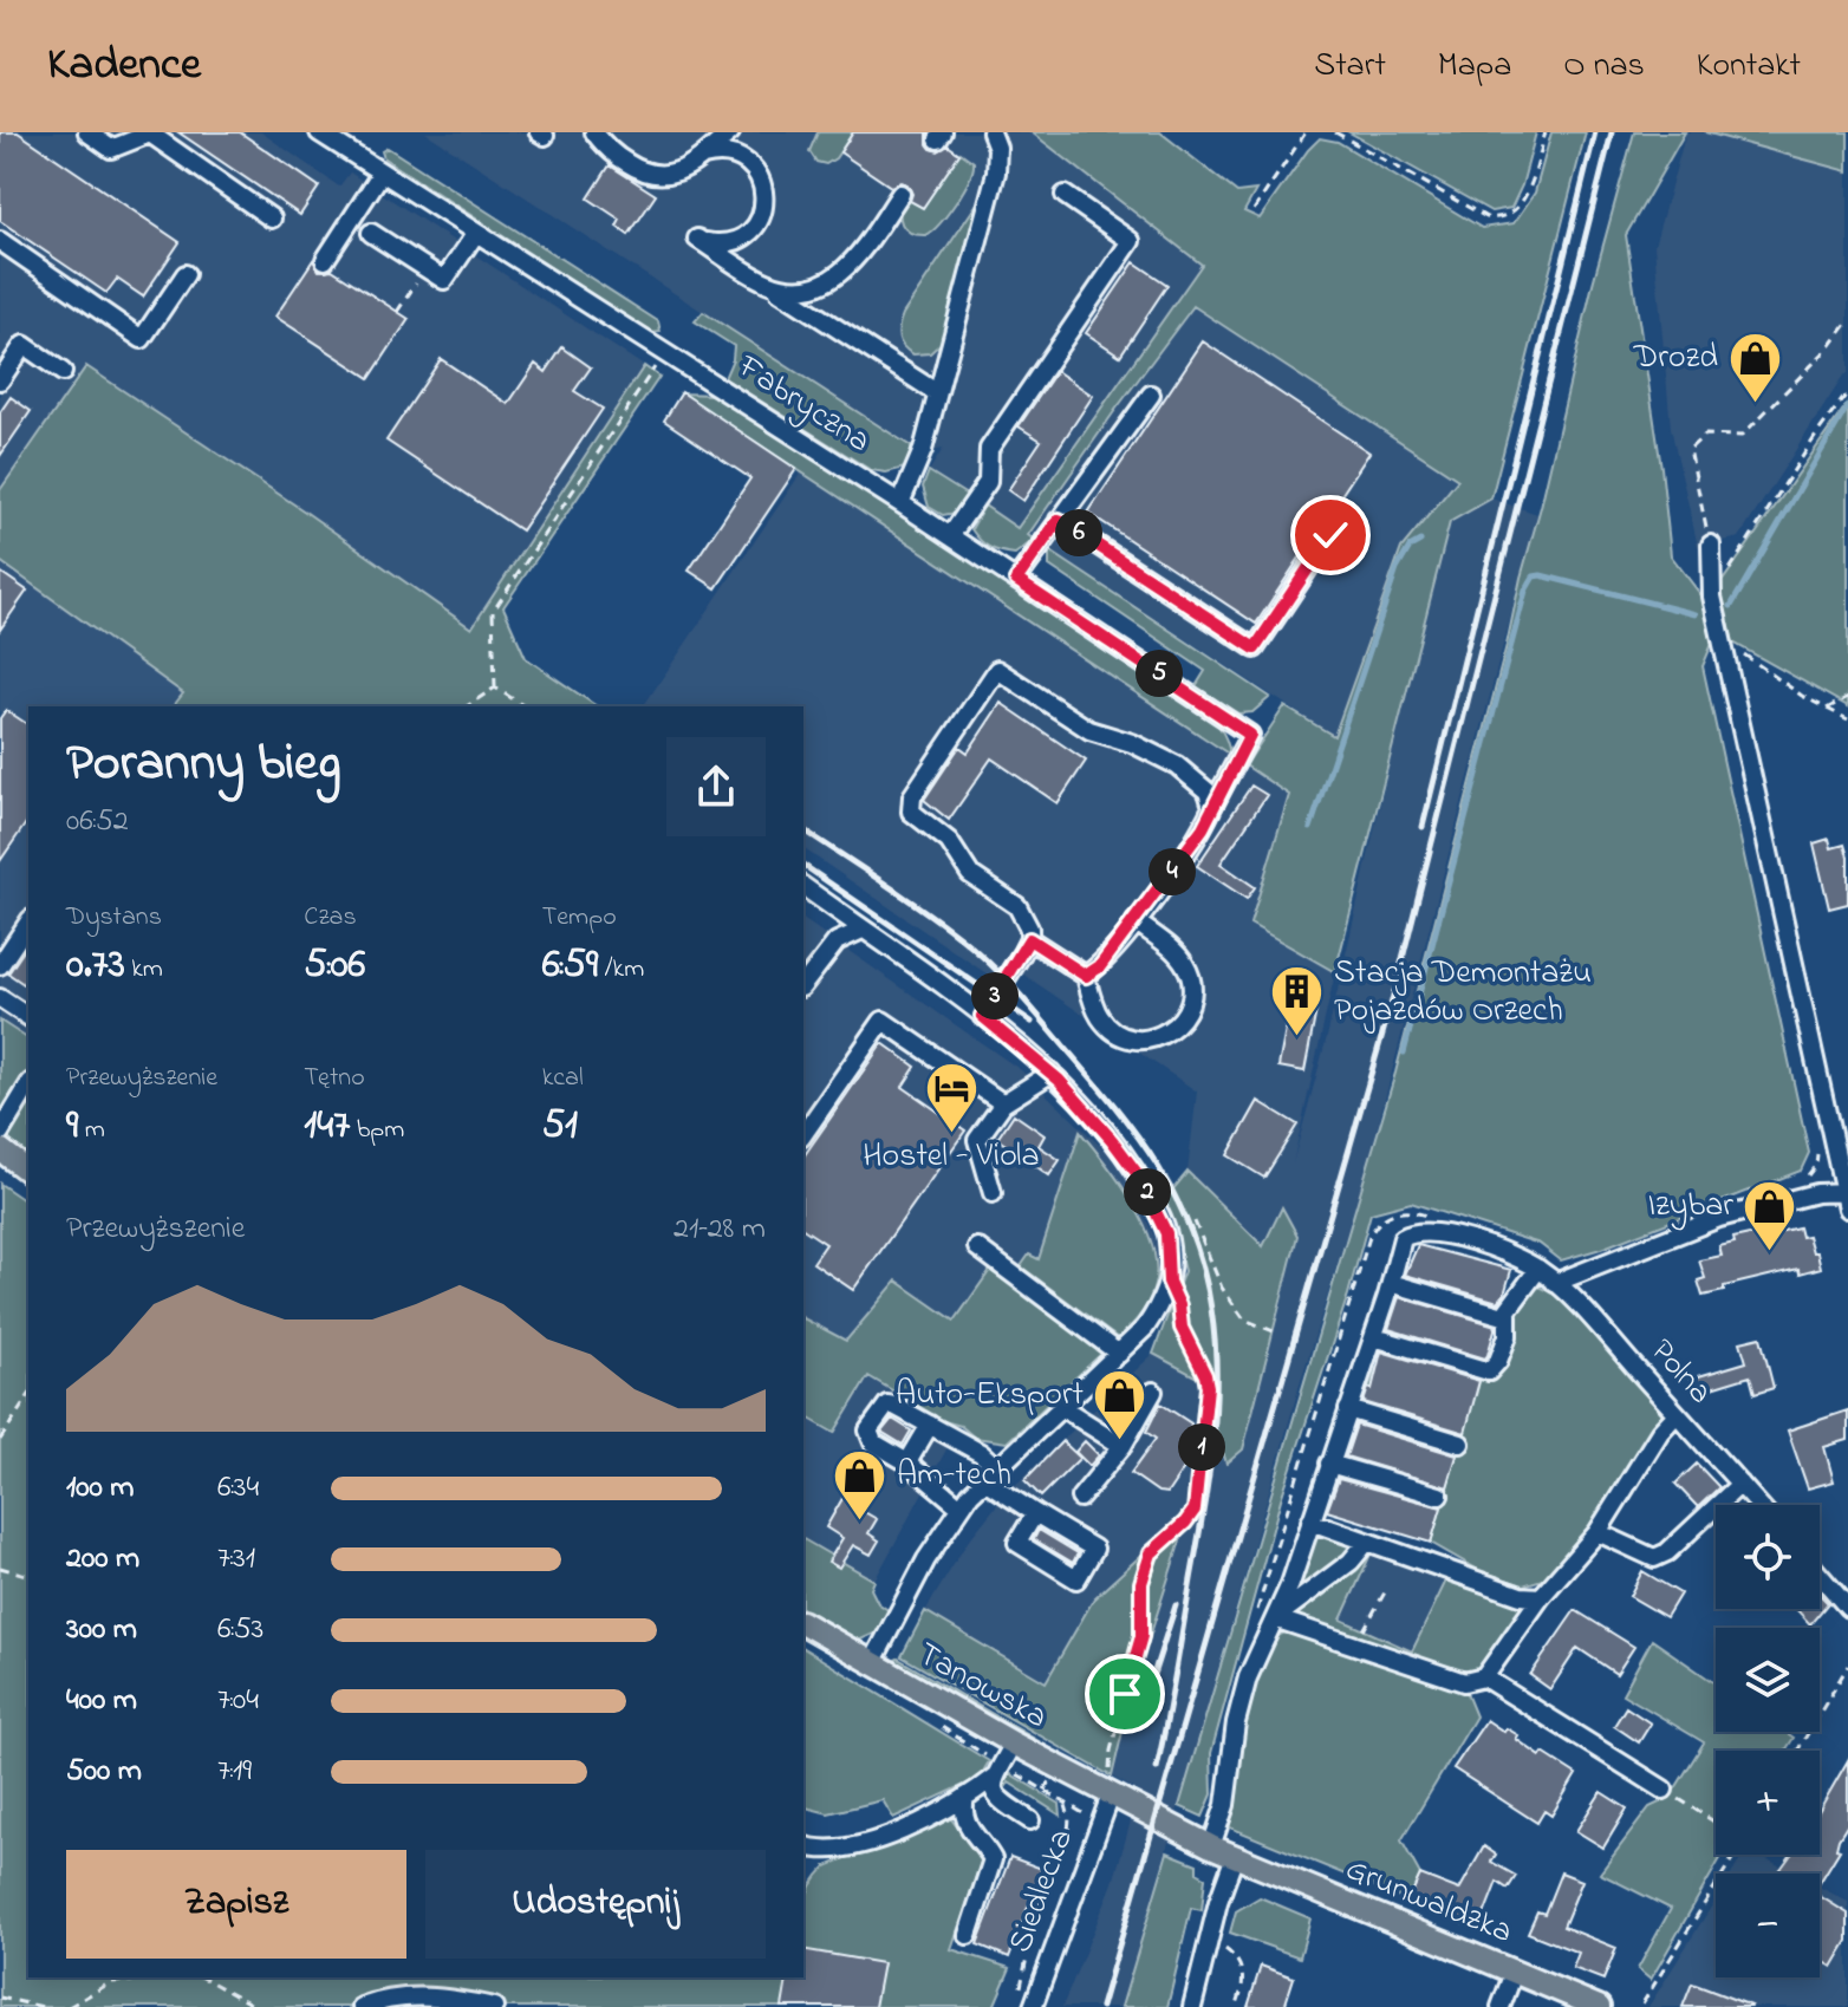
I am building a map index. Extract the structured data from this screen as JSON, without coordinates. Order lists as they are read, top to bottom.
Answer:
{
  "streets": {
    "main road": ["Tanowska", "Grunwaldzka"],
    "street": ["Fabryczna", "Polna", "Siedlecka"]
  },
  "crossings": [
    ["Tanowska", "Siedlecka"],
    ["Tanowska", "Grunwaldzka"]
  ],
  "places": {
    "shop": [
      "Drozd",
      "Izybar",
      "Auto-Eksport",
      "Am-tech"
    ],
    "building": ["Stacja Demontażu Pojazdów Orzech"],
    "hotel": ["Hostel - Viola"]
  },
  "page": {
    "header": "Kadence",
    "nav": [
      "Start",
      "Mapa",
      "O nas",
      "Kontakt"
    ],
    "pins": [
      "6",
      "5",
      "4",
      "3",
      "2",
      "1"
    ],
    "heading": ["Poranny bieg", "06:52"],
    "stats": [
      ["Dystans", "0.73 km"],
      ["Czas", "5:06"],
      ["Tempo", "6:59 /km"],
      ["Przewyższenie", "9 m"],
      ["Tętno", "147 bpm"],
      ["kcal", "51"]
    ],
    "chart": ["Przewyższenie", "21–28 m"],
    "list": [
      {
        "name": "100 m",
        "note": "6:34"
      },
      {
        "name": "200 m",
        "note": "7:31"
      },
      {
        "name": "300 m",
        "note": "6:53"
      },
      {
        "name": "400 m",
        "note": "7:04"
      },
      {
        "name": "500 m",
        "note": "7:19"
      }
    ],
    "map_buttons": ["+", "−"],
    "buttons": ["Zapisz", "Udostępnij"]
  }
}
